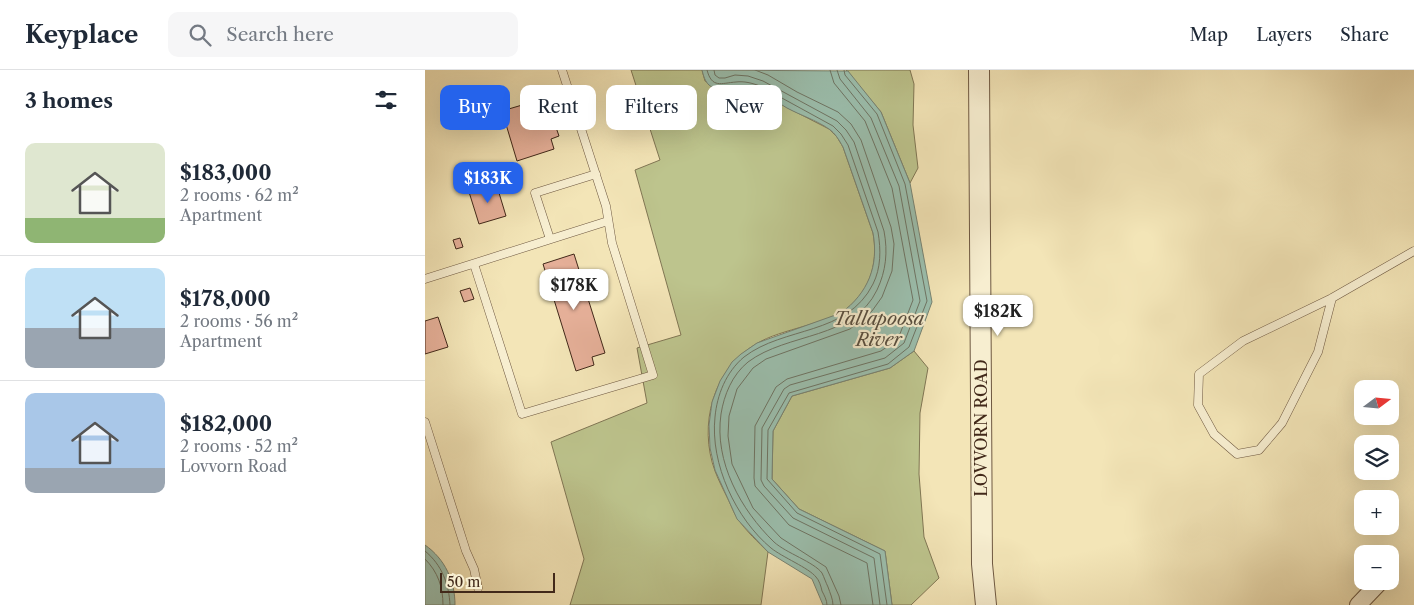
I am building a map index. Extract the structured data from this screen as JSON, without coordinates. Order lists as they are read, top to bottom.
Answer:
{
  "streets": {
    "street": ["LOVVORN ROAD"]
  },
  "water": ["Tallapoosa River"],
  "scale_bar": "50 m",
  "north": "right",
  "page": {
    "header": "Keyplace",
    "search": "Search here",
    "nav": ["Map", "Layers", "Share"],
    "heading": "3 homes",
    "chip": [
      "Buy",
      "Rent",
      "Filters",
      "New"
    ],
    "list": [
      {
        "name": "$183,000",
        "note": "2 rooms · 62 m² · Apartment"
      },
      {
        "name": "$178,000",
        "note": "2 rooms · 56 m² · Apartment"
      },
      {
        "name": "$182,000",
        "note": "2 rooms · 52 m² · Lovvorn Road"
      }
    ],
    "price": ["$183K", "$178K", "$182K"],
    "map_buttons": ["+", "−"],
    "scale": "50 m"
  }
}
